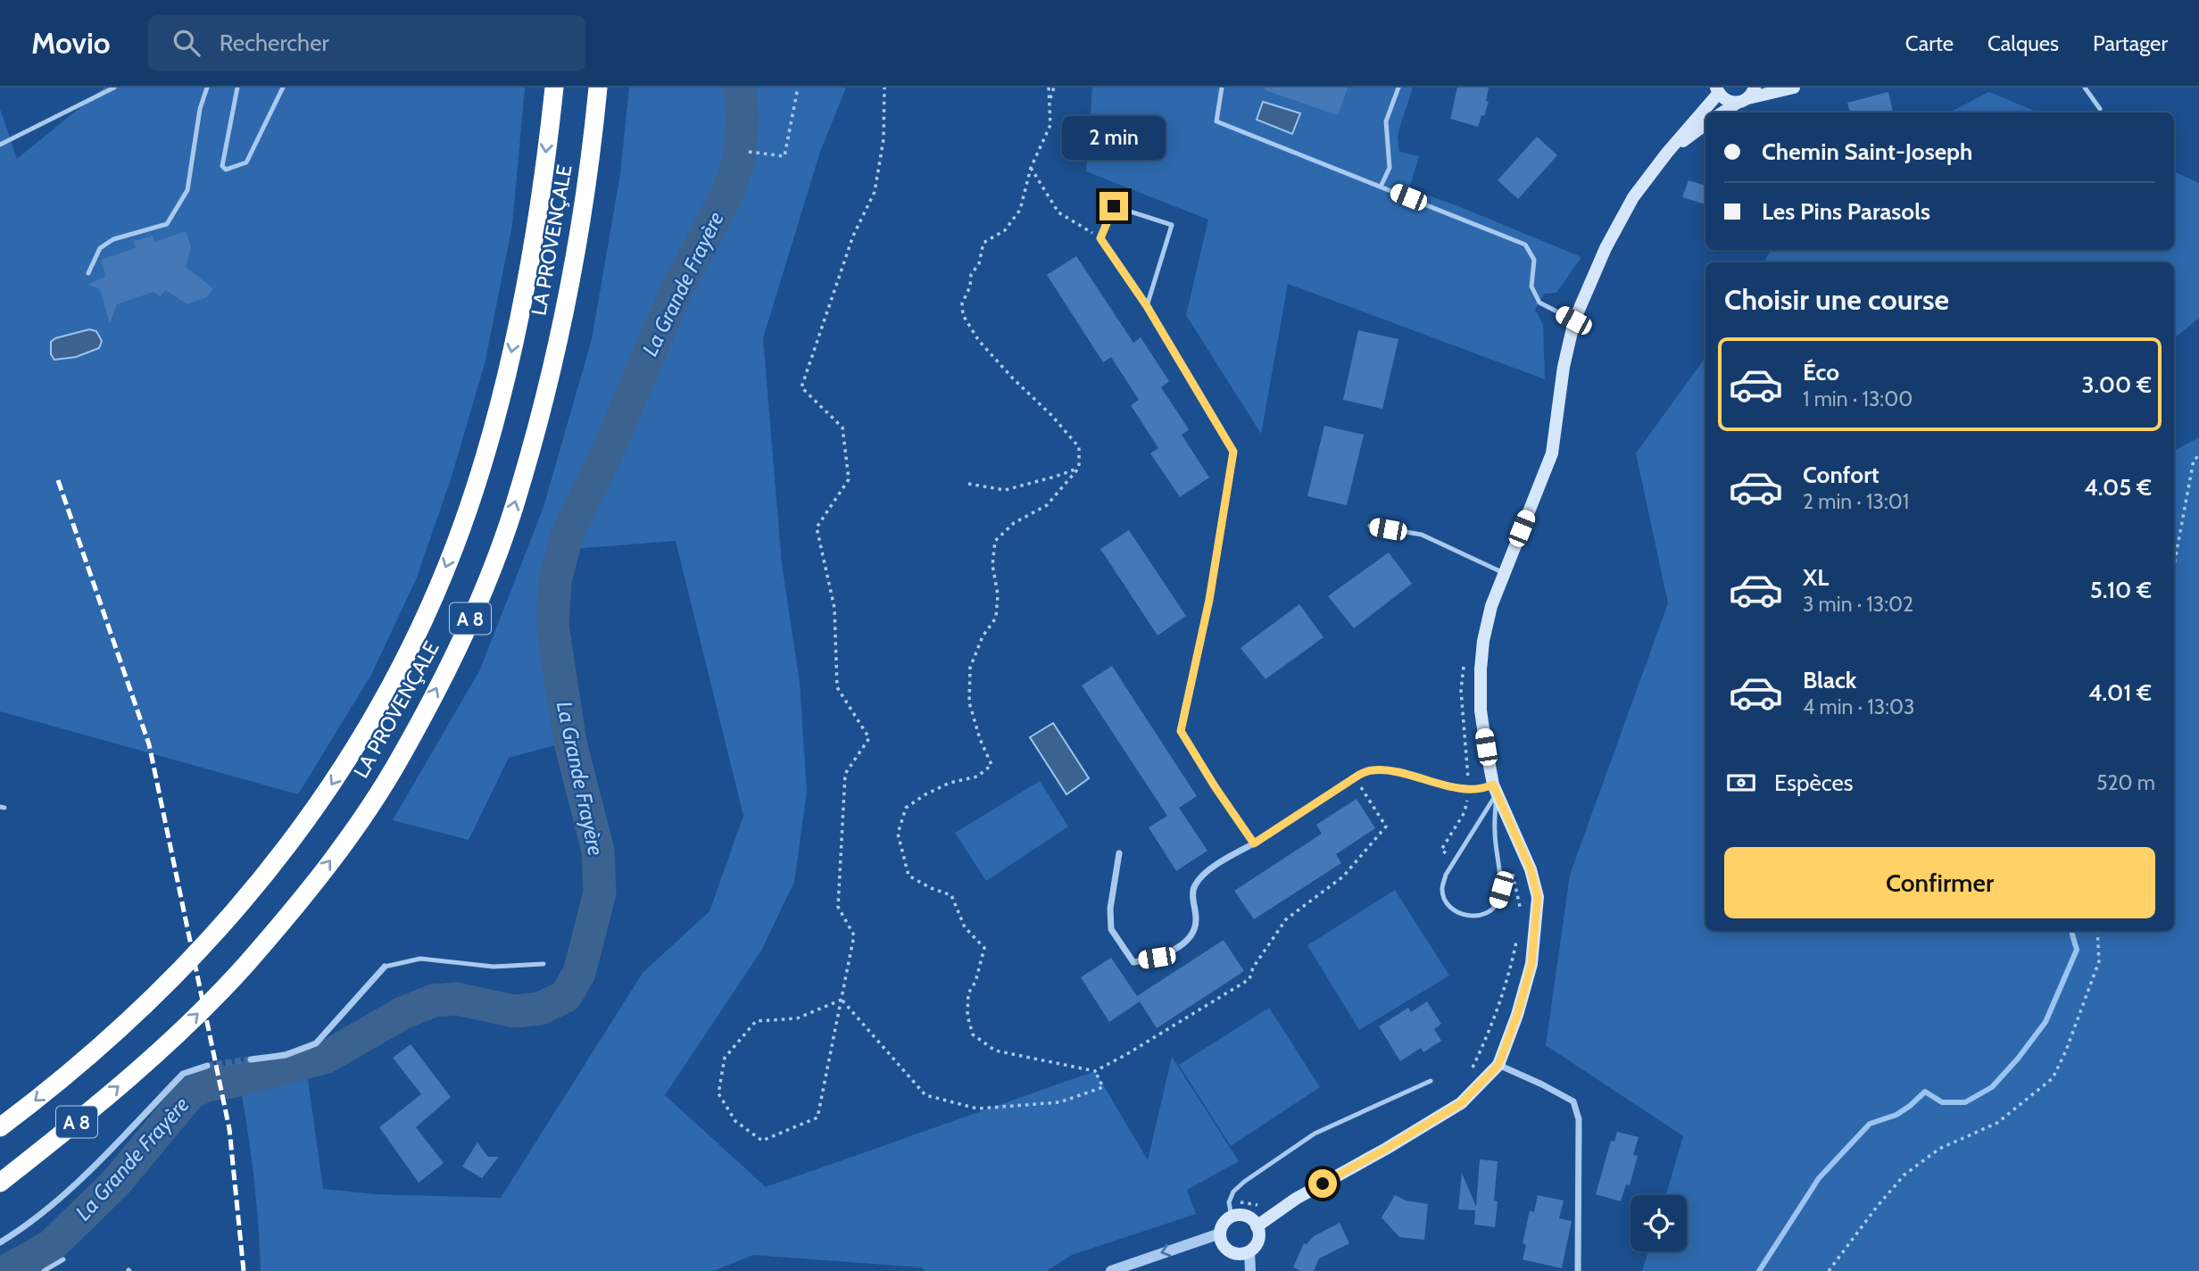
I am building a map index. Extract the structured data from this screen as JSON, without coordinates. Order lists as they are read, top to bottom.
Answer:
{
  "streets": {
    "highway": ["LA PROVENÇALE", "A 8"]
  },
  "water": ["La Grande Frayère"],
  "page": {
    "header": "Movio",
    "search": "Rechercher",
    "nav": ["Carte", "Calques", "Partager"],
    "banner": ["Chemin Saint-Joseph", "Les Pins Parasols"],
    "bubble": "2 min",
    "heading": "Choisir une course",
    "list": [
      {
        "name": "Éco",
        "note": "1 min · 13:00",
        "value": "3.00 €"
      },
      {
        "name": "Confort",
        "note": "2 min · 13:01",
        "value": "4.05 €"
      },
      {
        "name": "XL",
        "note": "3 min · 13:02",
        "value": "5.10 €"
      },
      {
        "name": "Black",
        "note": "4 min · 13:03",
        "value": "4.01 €"
      }
    ],
    "pay": ["Espèces", "520 m"],
    "buttons": "Confirmer"
  }
}
